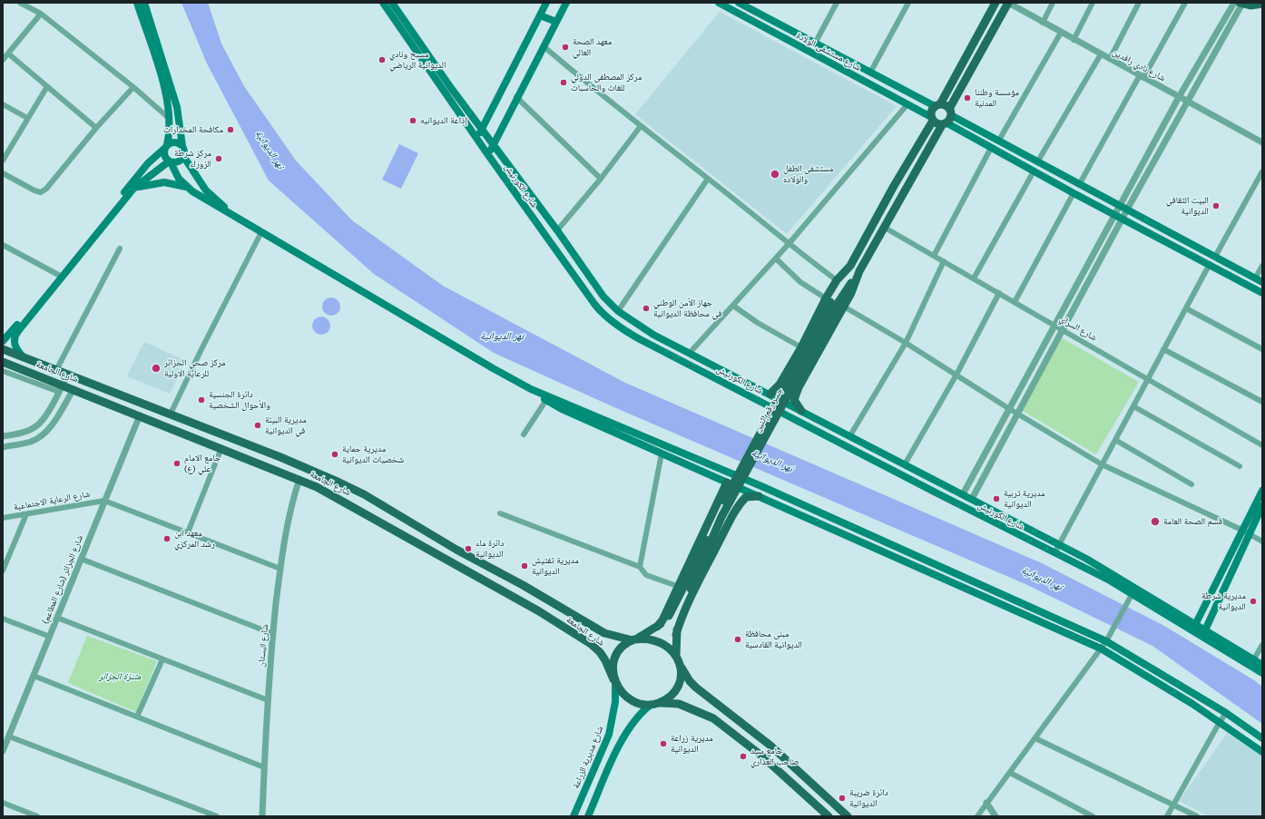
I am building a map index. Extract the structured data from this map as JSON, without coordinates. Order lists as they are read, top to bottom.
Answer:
{
  "streets": {
    "main road": [
      "شارع مستشفى الولادة",
      "شارع الكورنيش",
      "شارع الجامعة",
      "جسر رقم إثنين",
      "شارع مديرية الزراعة"
    ],
    "street": [
      "شارع نادي رافدين",
      "شارع السراي",
      "شارع الرعاية الاجتماعية",
      "شارع الجزائر (شارع المطاعم)",
      "شارع البستان"
    ]
  },
  "crossings": [
    ["شارع الجامعة", "شارع الجزائر (شارع المطاعم)"],
    ["شارع الجامعة", "شارع البستان"],
    ["شارع الجامعة", "شارع مديرية الزراعة"],
    ["شارع الرعاية الاجتماعية", "شارع الجزائر (شارع المطاعم)"]
  ],
  "water": ["نهر الديوانية"],
  "parks": ["متنزة الجزائر"],
  "places": [
    "معهد الصحة العالي",
    "مسبح ونادي الديوانية الرياضي",
    "مركز المصطفى الدولي للغات والحاسبات",
    "مؤسسة وطننا المدنية",
    "إذاعة الديوانيه",
    "مكافحة المخدارات",
    "مركز شرطة الزوراء",
    "مستشفى الطفل والولاده",
    "البيت الثقافي الديوانية",
    "جهاز الأمن الوطني في محافظة الديوانية",
    "مركز صحي الجزائر للرعاية الاولية",
    "دائرة الجنسية والأحوال الشخصية",
    "مديرية البيئة في الديوانية",
    "مديرية حماية شخصيات الديوانية",
    "جامع الامام علي (ع)",
    "مديرية تربية الديوانية",
    "قسم الصحة العامة",
    "معهد ابن رشد المركزي",
    "دائرة ماء الديوانية",
    "مديرية تفتيش الديوانية",
    "مديرية شرطة الديوانية",
    "مبنى محافظة الديوانية القادسية",
    "مديرية زراعة الديوانية",
    "جامع سيد صاحب العذاري",
    "دائرة ضريبة الديوانية"
  ]
}
